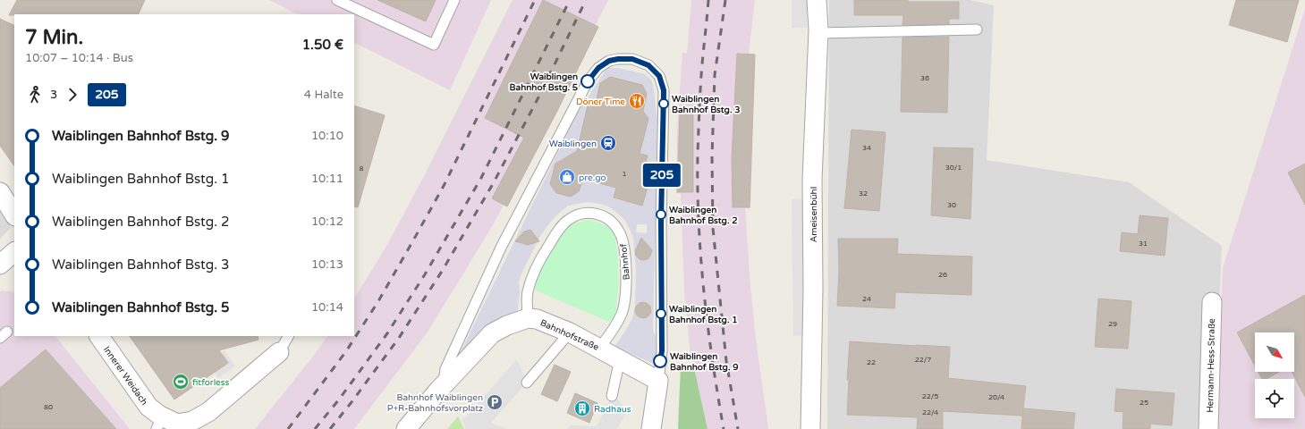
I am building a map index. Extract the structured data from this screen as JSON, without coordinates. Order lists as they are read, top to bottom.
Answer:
{
  "streets": {
    "street": [
      "Ameisenbühl",
      "Bahnhofstraße",
      "Hermann-Hess-Straße",
      "Innerer Weidach"
    ],
    "lane": ["Bahnhof"]
  },
  "crossings": [
    ["Bahnhof", "Bahnhofstraße"]
  ],
  "places": {
    "other": [
      "Waiblingen Bahnhof Bstg. 5",
      "Waiblingen Bahnhof Bstg. 3",
      "Waiblingen Bahnhof Bstg. 2",
      "Waiblingen Bahnhof Bstg. 1",
      "Waiblingen Bahnhof Bstg. 9"
    ],
    "restaurant": ["Döner Time"],
    "station": ["Waiblingen"],
    "shop": ["pre.go"],
    "sports": ["fitforless"],
    "parking": ["Bahnhof Waiblingen P+R-Bahnhofsvorplatz"],
    "building": ["Radhaus"]
  },
  "lines": ["bus line 205"],
  "house_numbers": [
    "36",
    "34",
    "30/1",
    "8",
    "1",
    "32",
    "30",
    "31",
    "26",
    "24",
    "29",
    "22/7",
    "22",
    "22/5",
    "20/4",
    "25",
    "80",
    "22/4"
  ],
  "north": "bottom right",
  "page": {
    "on_map": "205",
    "heading": ["7 Min.", "10:07 – 10:14 · Bus", "1.50 €"],
    "legs": ["3", "205", "4 Halte"],
    "list": [
      {
        "name": "Waiblingen Bahnhof Bstg. 9",
        "value": "10:10"
      },
      {
        "name": "Waiblingen Bahnhof Bstg. 1",
        "value": "10:11"
      },
      {
        "name": "Waiblingen Bahnhof Bstg. 2",
        "value": "10:12"
      },
      {
        "name": "Waiblingen Bahnhof Bstg. 3",
        "value": "10:13"
      },
      {
        "name": "Waiblingen Bahnhof Bstg. 5",
        "value": "10:14"
      }
    ]
  }
}
